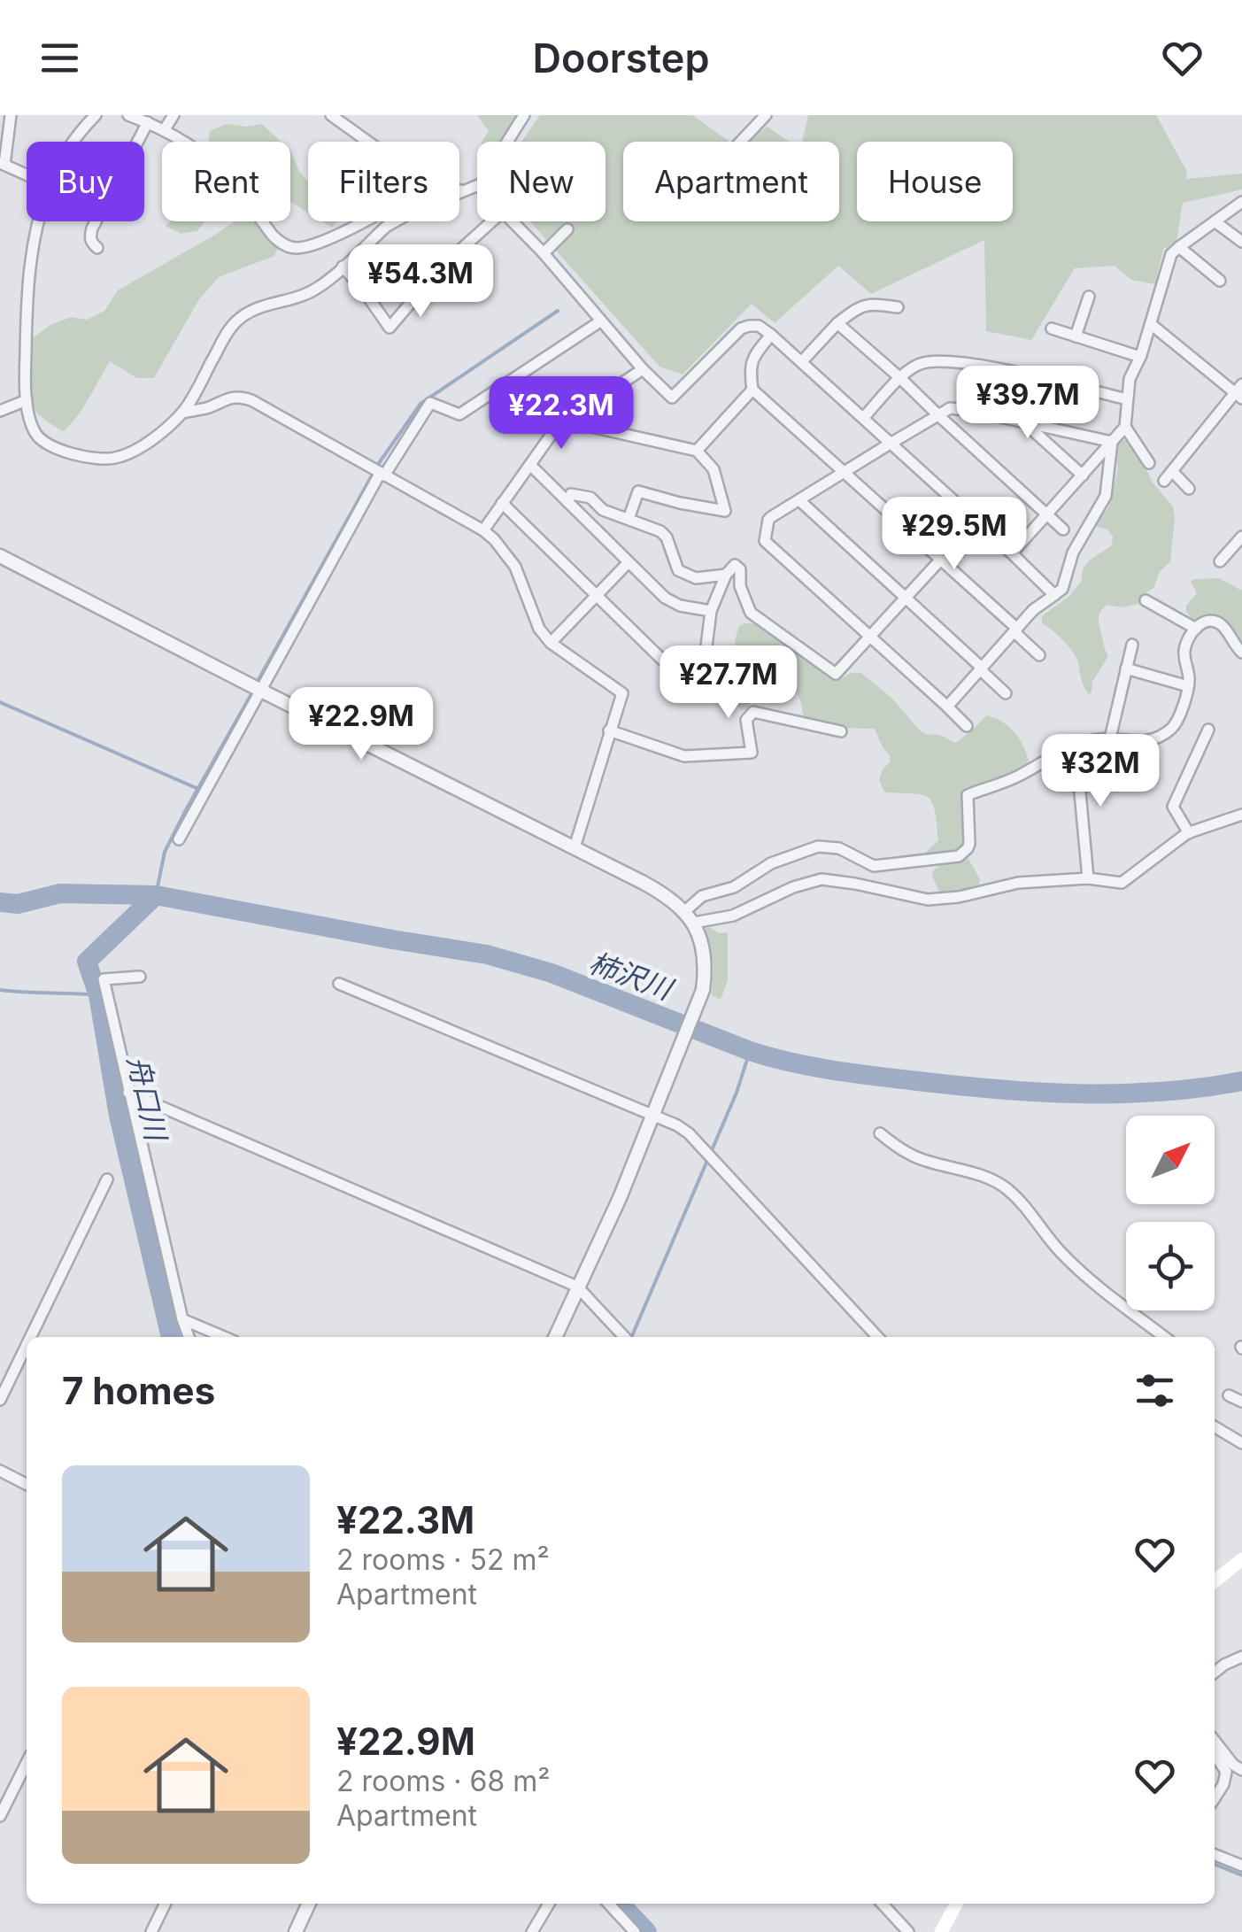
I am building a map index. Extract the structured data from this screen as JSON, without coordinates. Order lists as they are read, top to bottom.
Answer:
{
  "water": ["柿沢川", "舟口川"],
  "north": "top right",
  "page": {
    "header": "Doorstep",
    "chip": [
      "Buy",
      "Rent",
      "Filters",
      "New",
      "Apartment",
      "House"
    ],
    "price": [
      "¥54.3M",
      "¥39.7M",
      "¥22.3M",
      "¥29.5M",
      "¥27.7M",
      "¥22.9M",
      "¥32M"
    ],
    "heading": "7 homes",
    "list": [
      {
        "name": "¥22.3M",
        "note": "2 rooms · 52 m² · Apartment"
      },
      {
        "name": "¥22.9M",
        "note": "2 rooms · 68 m² · Apartment"
      }
    ]
  }
}
